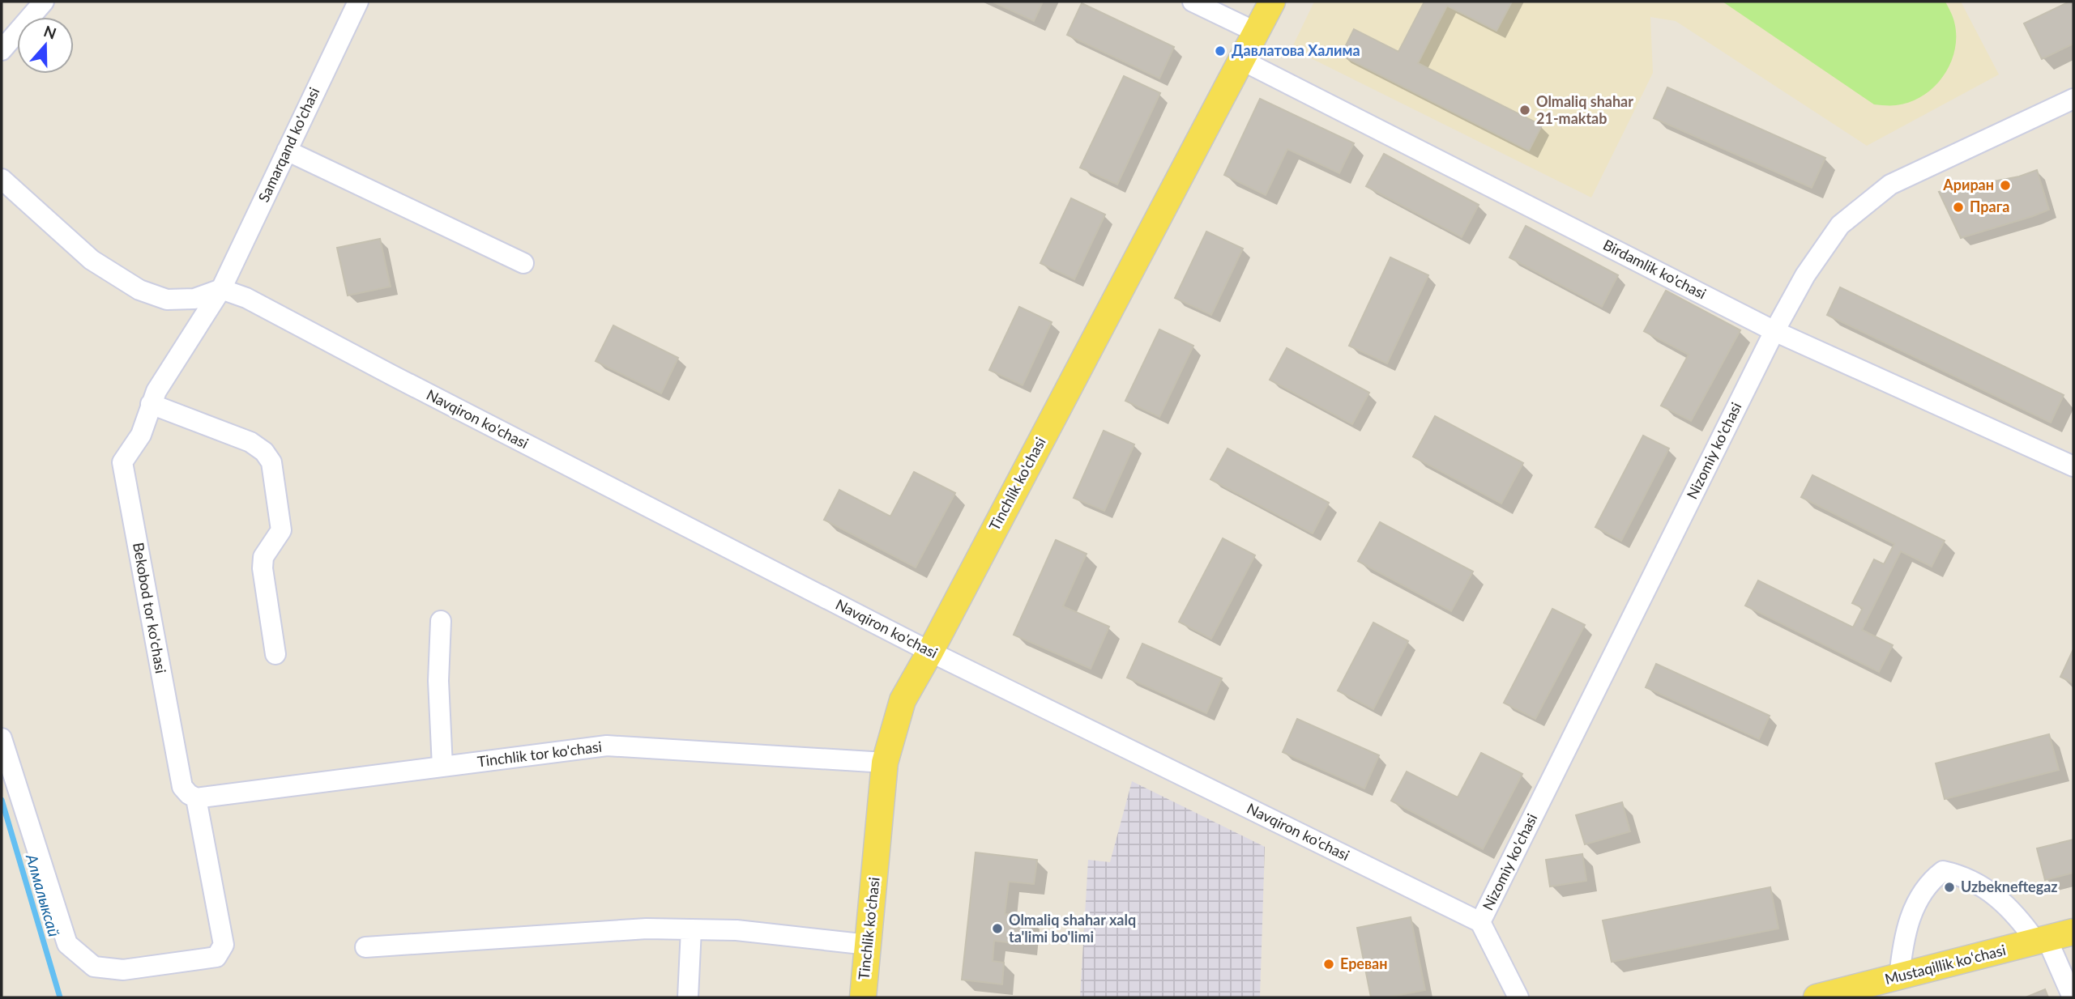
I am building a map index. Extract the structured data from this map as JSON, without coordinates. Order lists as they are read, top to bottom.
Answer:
{
  "streets": {
    "main road": ["Tinchlik ko'chasi", "Mustaqillik koʻchasi"],
    "street": [
      "Samarqand ko'chasi",
      "Birdamlik ko'chasi",
      "Navqiron ko'chasi",
      "Nizomiy ko'chasi",
      "Bekobod tor ko'chasi",
      "Tinchlik tor ko'chasi"
    ]
  },
  "crossings": [
    ["Samarqand ko'chasi", "Navqiron ko'chasi"],
    ["Samarqand ko'chasi", "Bekobod tor ko'chasi"],
    ["Birdamlik ko'chasi", "Nizomiy ko'chasi"],
    ["Birdamlik ko'chasi", "Tinchlik ko'chasi"],
    ["Navqiron ko'chasi", "Nizomiy ko'chasi"],
    ["Navqiron ko'chasi", "Tinchlik ko'chasi"],
    ["Navqiron ko'chasi", "Bekobod tor ko'chasi"],
    ["Tinchlik ko'chasi", "Tinchlik tor ko'chasi"],
    ["Bekobod tor ko'chasi", "Tinchlik tor ko'chasi"]
  ],
  "water": ["Алмалыксай"],
  "places": [
    "Давлатова Халима",
    "Olmaliq shahar 21-maktab",
    "Ариран",
    "Прага",
    "Uzbekneftegaz",
    "Olmaliq shahar xalq ta'limi bo'limi",
    "Ереван"
  ],
  "north": "top"
}
